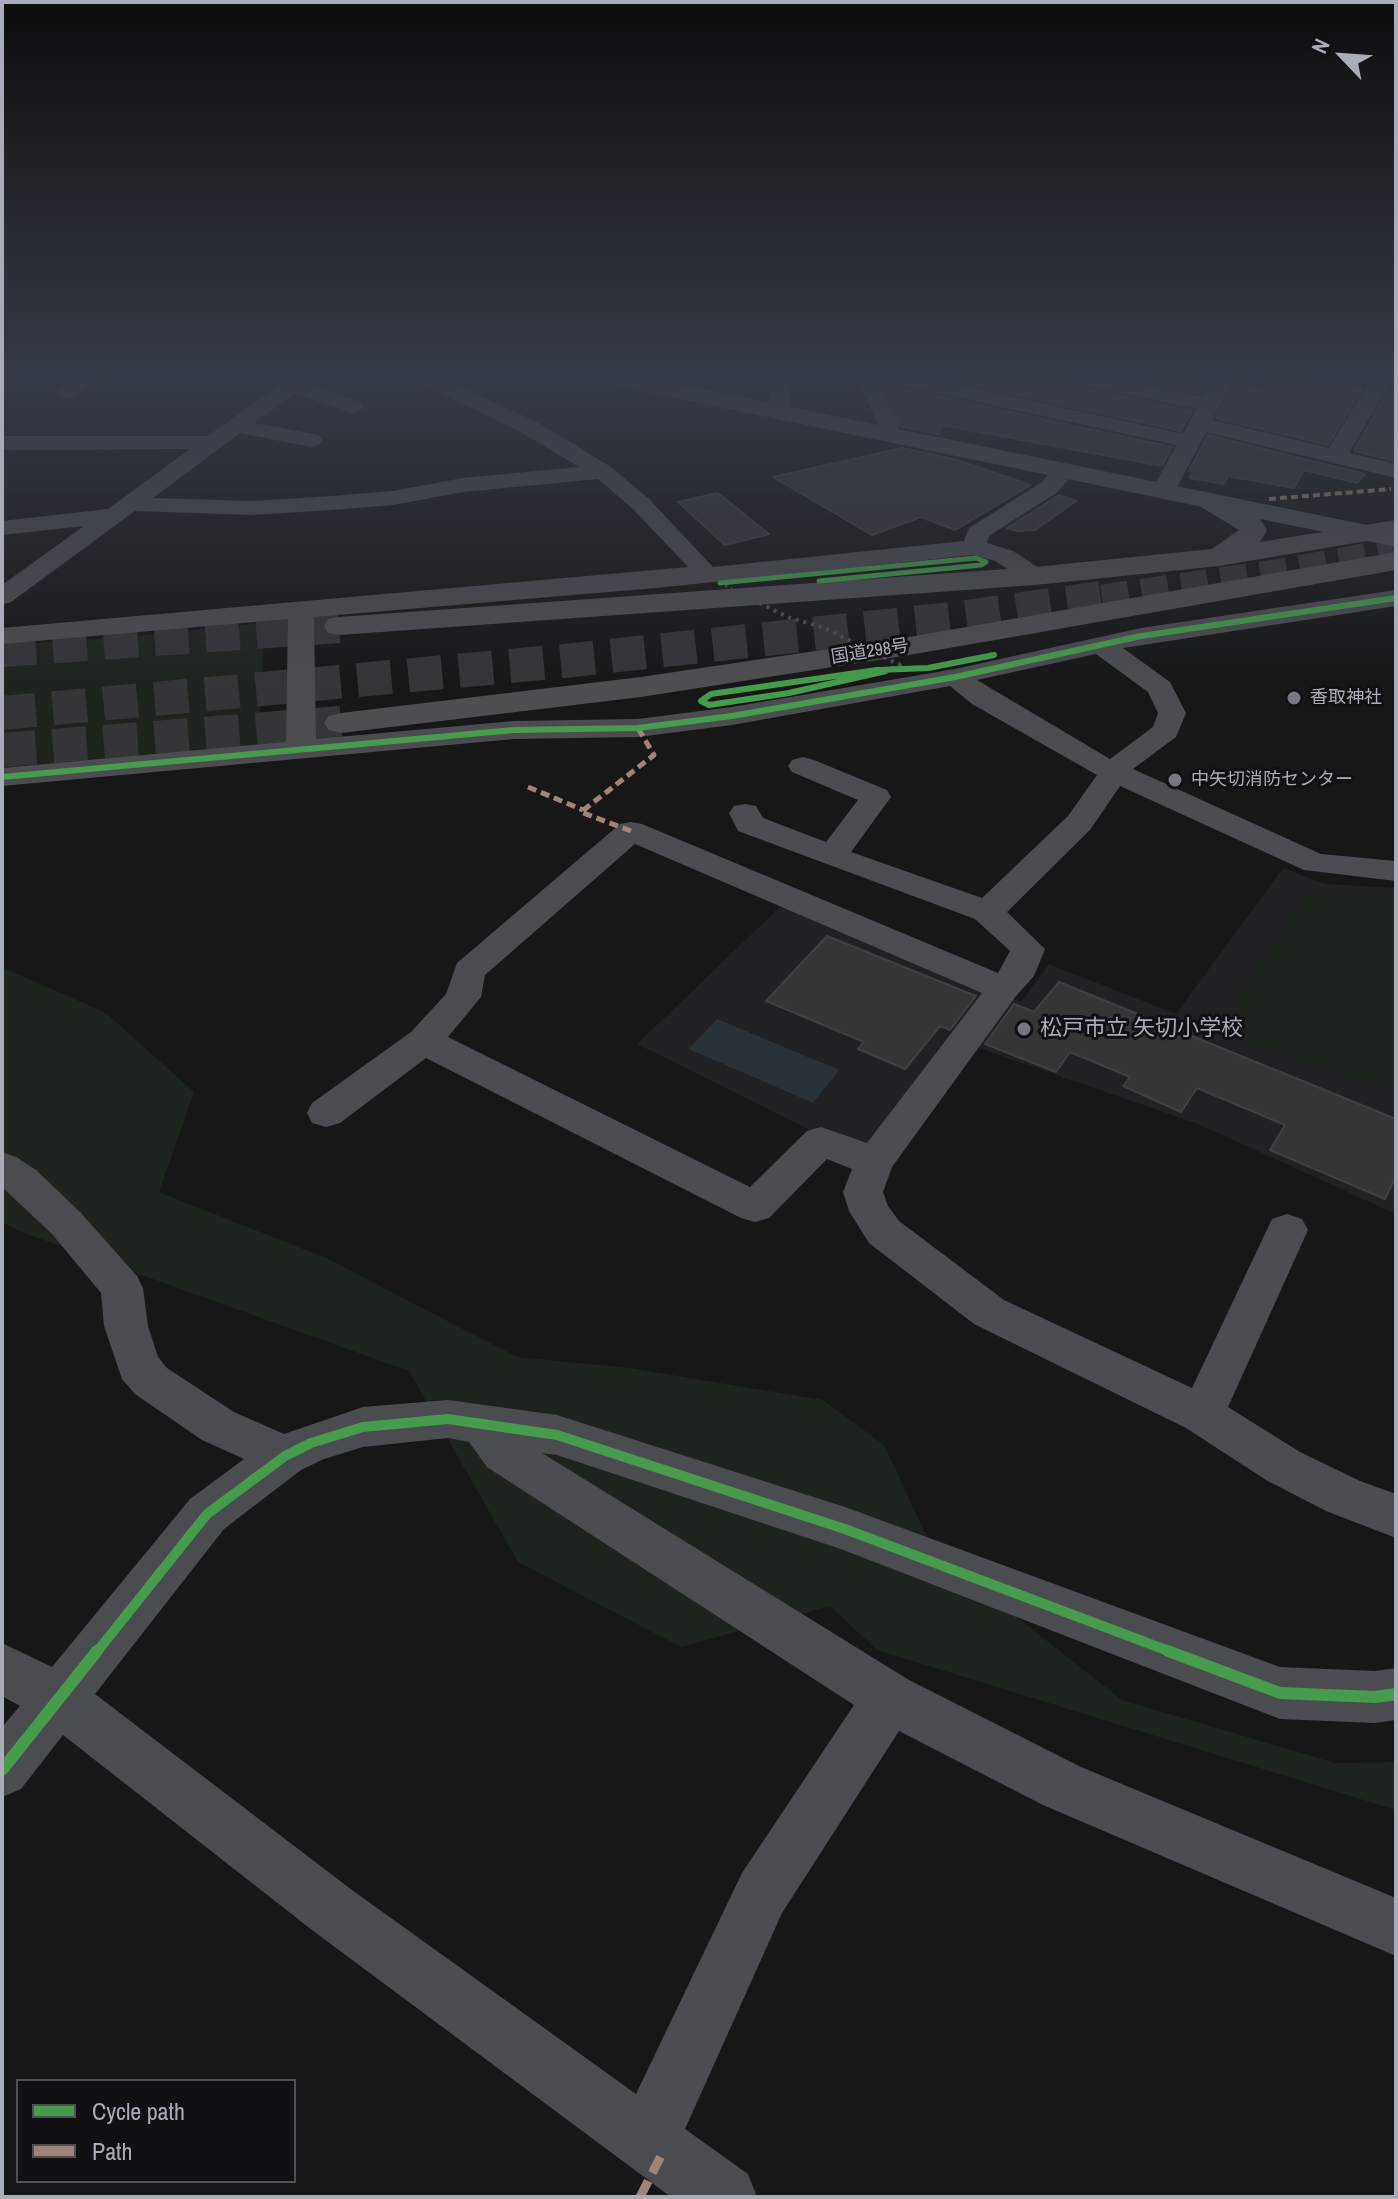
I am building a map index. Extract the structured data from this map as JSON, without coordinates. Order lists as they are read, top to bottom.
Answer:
{
  "streets": {
    "highway": ["国道298号"]
  },
  "places": ["香取神社", "中矢切消防センター", "松戸市立 矢切小学校"],
  "legend": ["Cycle path", "Path"],
  "north": "top left"
}
